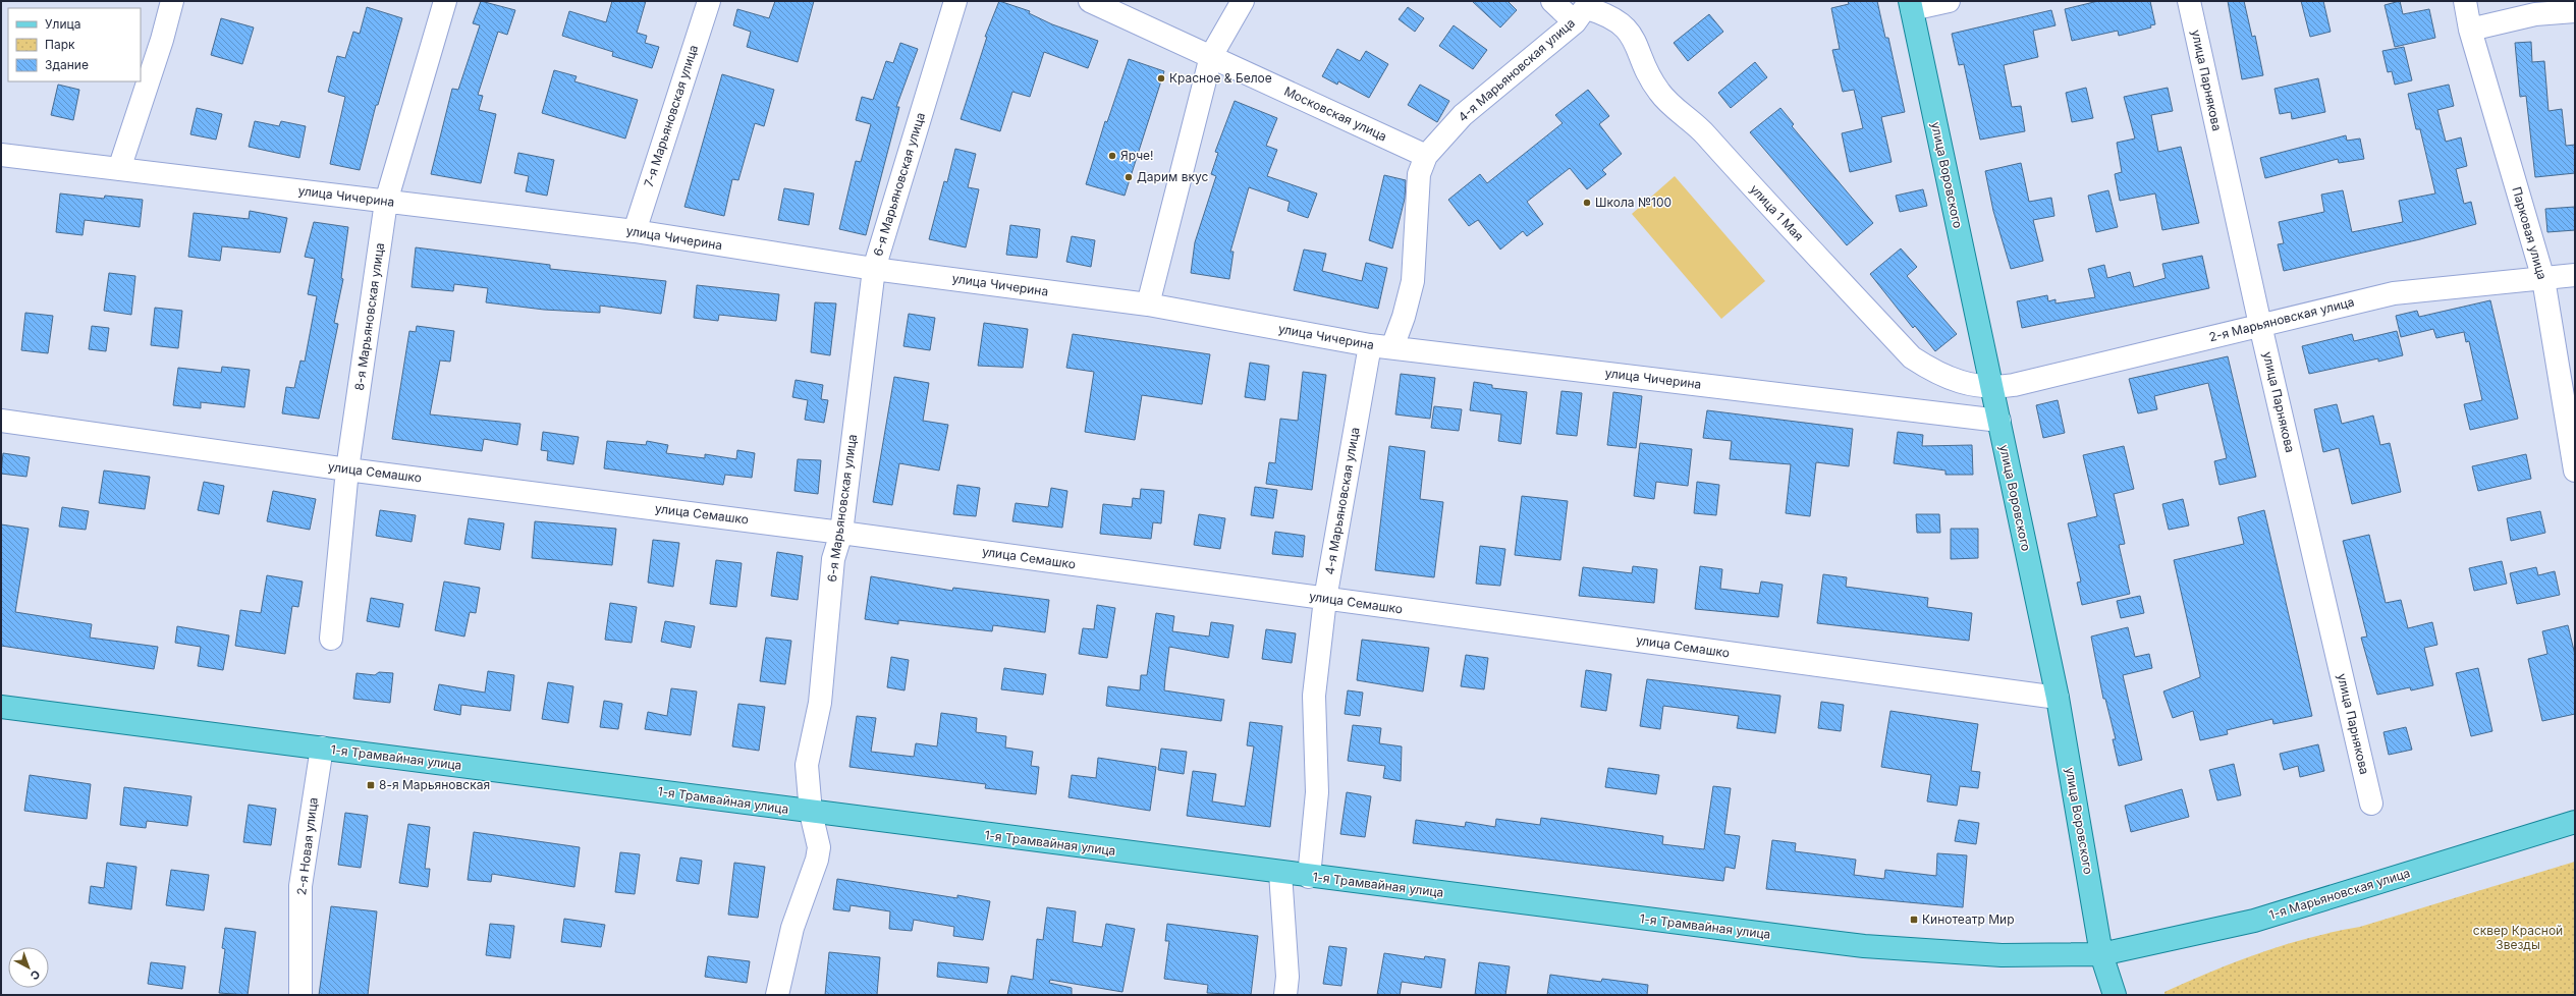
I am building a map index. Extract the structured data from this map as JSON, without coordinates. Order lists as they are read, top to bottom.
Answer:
{
  "streets": {
    "main road": ["улица Воровского", "1-я Трамвайная улица", "1-я Марьяновская улица"],
    "street": [
      "4-я Марьяновская улица",
      "улица Парнякова",
      "Московская улица",
      "7-я Марьяновская улица",
      "6-я Марьяновская улица",
      "улица Чичерина",
      "улица 1 Мая",
      "Парковая улица",
      "8-я Марьяновская улица",
      "2-я Марьяновская улица",
      "улица Семашко",
      "2-я Новая улица"
    ]
  },
  "crossings": [
    ["4-я Марьяновская улица", "Московская улица"],
    ["4-я Марьяновская улица", "улица Чичерина"],
    ["4-я Марьяновская улица", "улица 1 Мая"],
    ["4-я Марьяновская улица", "улица Семашко"],
    ["4-я Марьяновская улица", "1-я Трамвайная улица"],
    ["улица Парнякова", "2-я Марьяновская улица"],
    ["7-я Марьяновская улица", "улица Чичерина"],
    ["улица Воровского", "улица Чичерина"],
    ["улица Воровского", "улица 1 Мая"],
    ["улица Воровского", "2-я Марьяновская улица"],
    ["улица Воровского", "улица Семашко"],
    ["улица Воровского", "1-я Трамвайная улица"],
    ["улица Воровского", "1-я Марьяновская улица"],
    ["6-я Марьяновская улица", "улица Чичерина"],
    ["6-я Марьяновская улица", "улица Семашко"],
    ["6-я Марьяновская улица", "1-я Трамвайная улица"],
    ["улица Чичерина", "8-я Марьяновская улица"],
    ["улица 1 Мая", "2-я Марьяновская улица"],
    ["Парковая улица", "2-я Марьяновская улица"],
    ["8-я Марьяновская улица", "улица Семашко"],
    ["1-я Трамвайная улица", "2-я Новая улица"],
    ["1-я Трамвайная улица", "1-я Марьяновская улица"]
  ],
  "parks": ["сквер Красной Звезды"],
  "places": {
    "other": [
      "Красное & Белое",
      "Ярче!",
      "Дарим вкус",
      "Школа №100"
    ],
    "transit": ["8-я Марьяновская", "Кинотеатр Мир"]
  },
  "legend": ["Улица", "Парк", "Здание"],
  "north": "bottom right"
}
